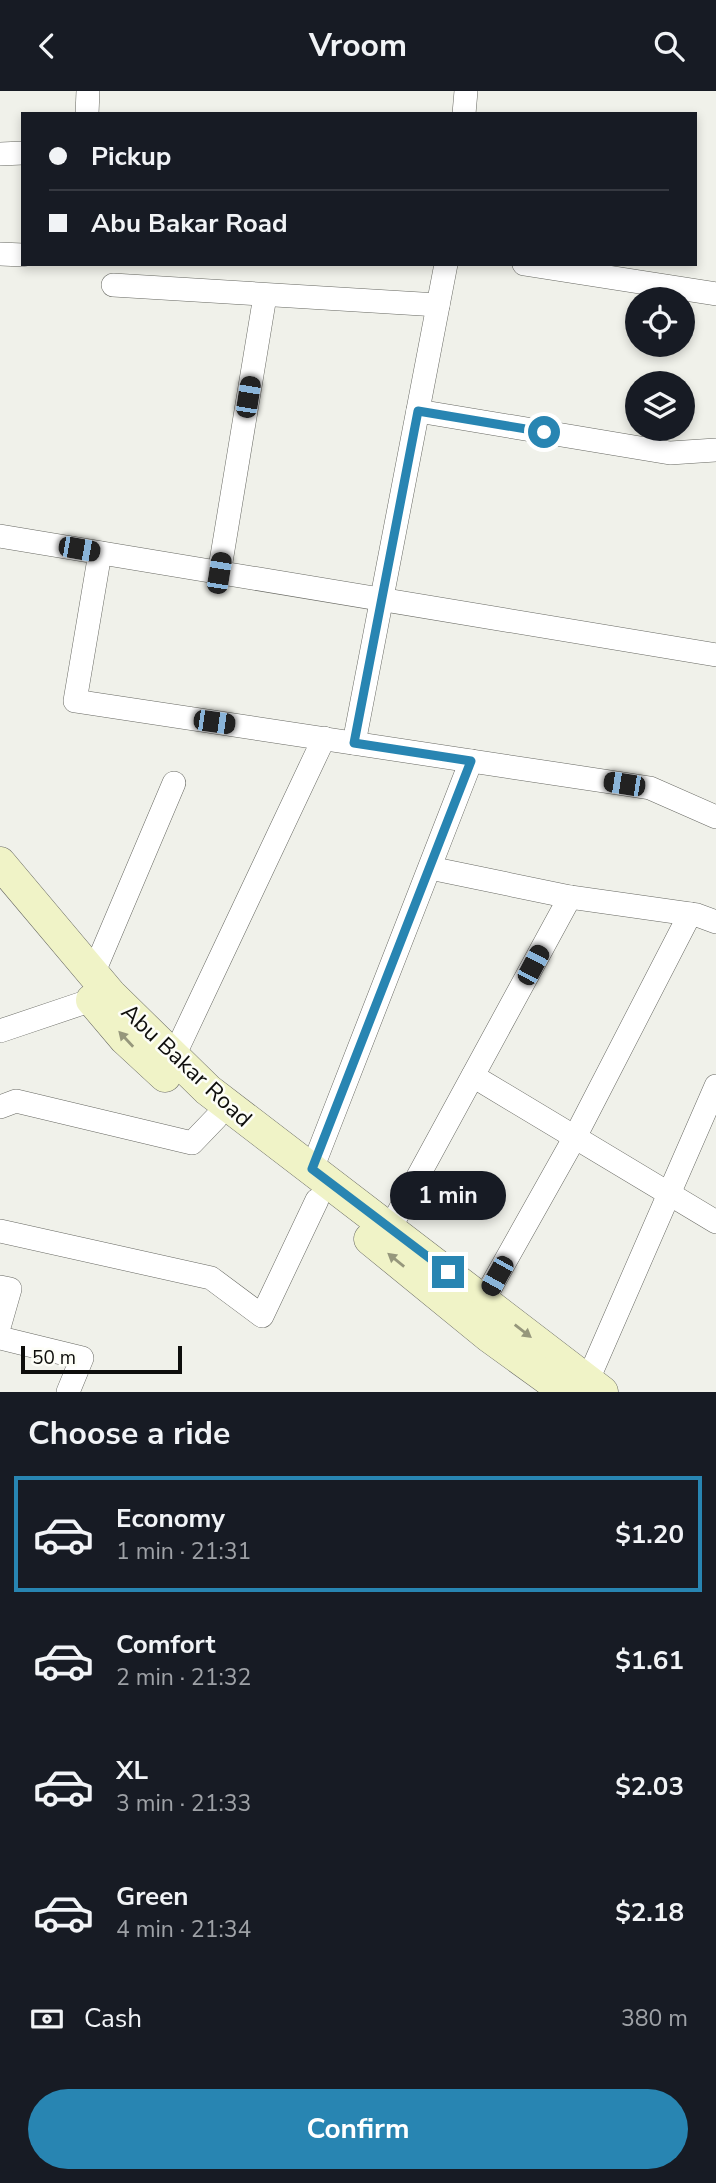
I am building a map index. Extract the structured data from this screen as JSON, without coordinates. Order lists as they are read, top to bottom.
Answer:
{
  "streets": {
    "main road": ["Abu Bakar Road"]
  },
  "scale_bar": "50 m",
  "page": {
    "header": "Vroom",
    "banner": ["Pickup", "Abu Bakar Road"],
    "bubble": "1 min",
    "scale": "50 m",
    "heading": "Choose a ride",
    "list": [
      {
        "name": "Economy",
        "note": "1 min · 21:31",
        "value": "$1.20"
      },
      {
        "name": "Comfort",
        "note": "2 min · 21:32",
        "value": "$1.61"
      },
      {
        "name": "XL",
        "note": "3 min · 21:33",
        "value": "$2.03"
      },
      {
        "name": "Green",
        "note": "4 min · 21:34",
        "value": "$2.18"
      }
    ],
    "pay": ["Cash", "380 m"],
    "buttons": "Confirm"
  }
}
